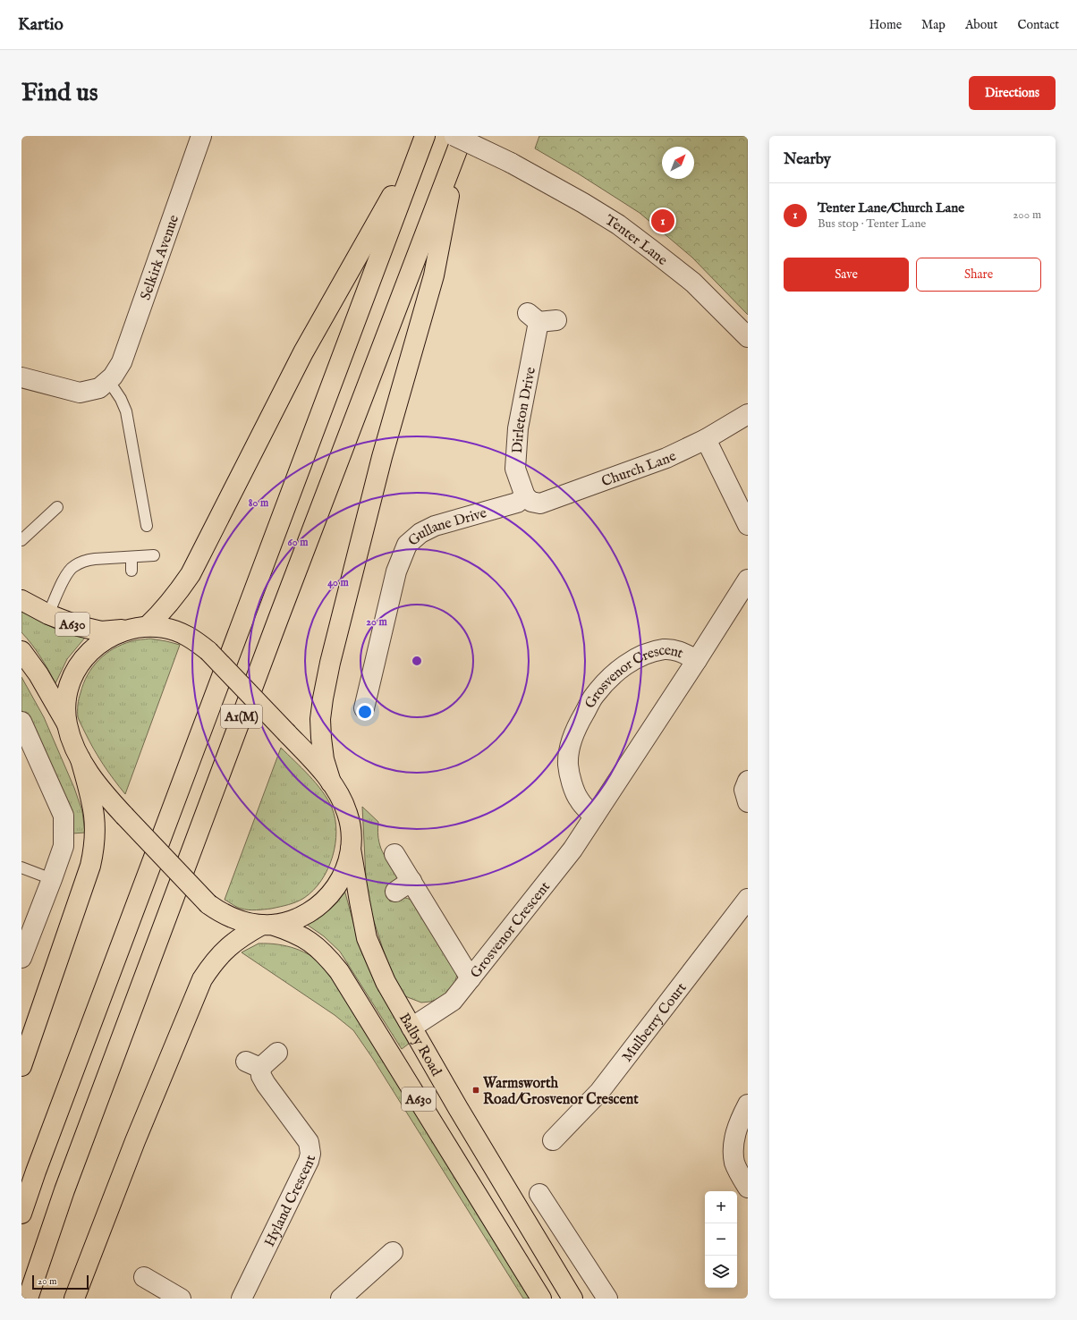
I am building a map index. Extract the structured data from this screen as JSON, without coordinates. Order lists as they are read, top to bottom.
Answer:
{
  "streets": {
    "main road": ["A630", "A1(M)", "Balby Road"],
    "street": [
      "Tenter Lane",
      "Selkirk Avenue",
      "Dirleton Drive",
      "Church Lane",
      "Gullane Drive",
      "Grosvenor Crescent",
      "Mulberry Court",
      "Hyland Crescent"
    ]
  },
  "crossings": [
    ["Tenter Lane", "A1(M)"],
    ["Dirleton Drive", "Church Lane"],
    ["Dirleton Drive", "Gullane Drive"],
    ["Church Lane", "Gullane Drive"],
    ["Grosvenor Crescent", "Balby Road"]
  ],
  "places": {
    "transit": ["Warmsworth Road/Grosvenor Crescent"]
  },
  "scale_bar": "20 m",
  "north": "top right",
  "page": {
    "header": "Kartio",
    "nav": [
      "Home",
      "Map",
      "About",
      "Contact"
    ],
    "buttons": [
      "Directions",
      ["Save", "Share"]
    ],
    "title": "Find us",
    "heading": "Nearby",
    "list": [
      {
        "mark": "1",
        "name": "Tenter Lane/Church Lane",
        "note": "Bus stop · Tenter Lane",
        "value": "200 m"
      }
    ],
    "pins": "1",
    "map_buttons": ["+", "−"],
    "scale": "20 m"
  },
  "rings": [
    "80 m",
    "60 m",
    "40 m",
    "20 m"
  ]
}
